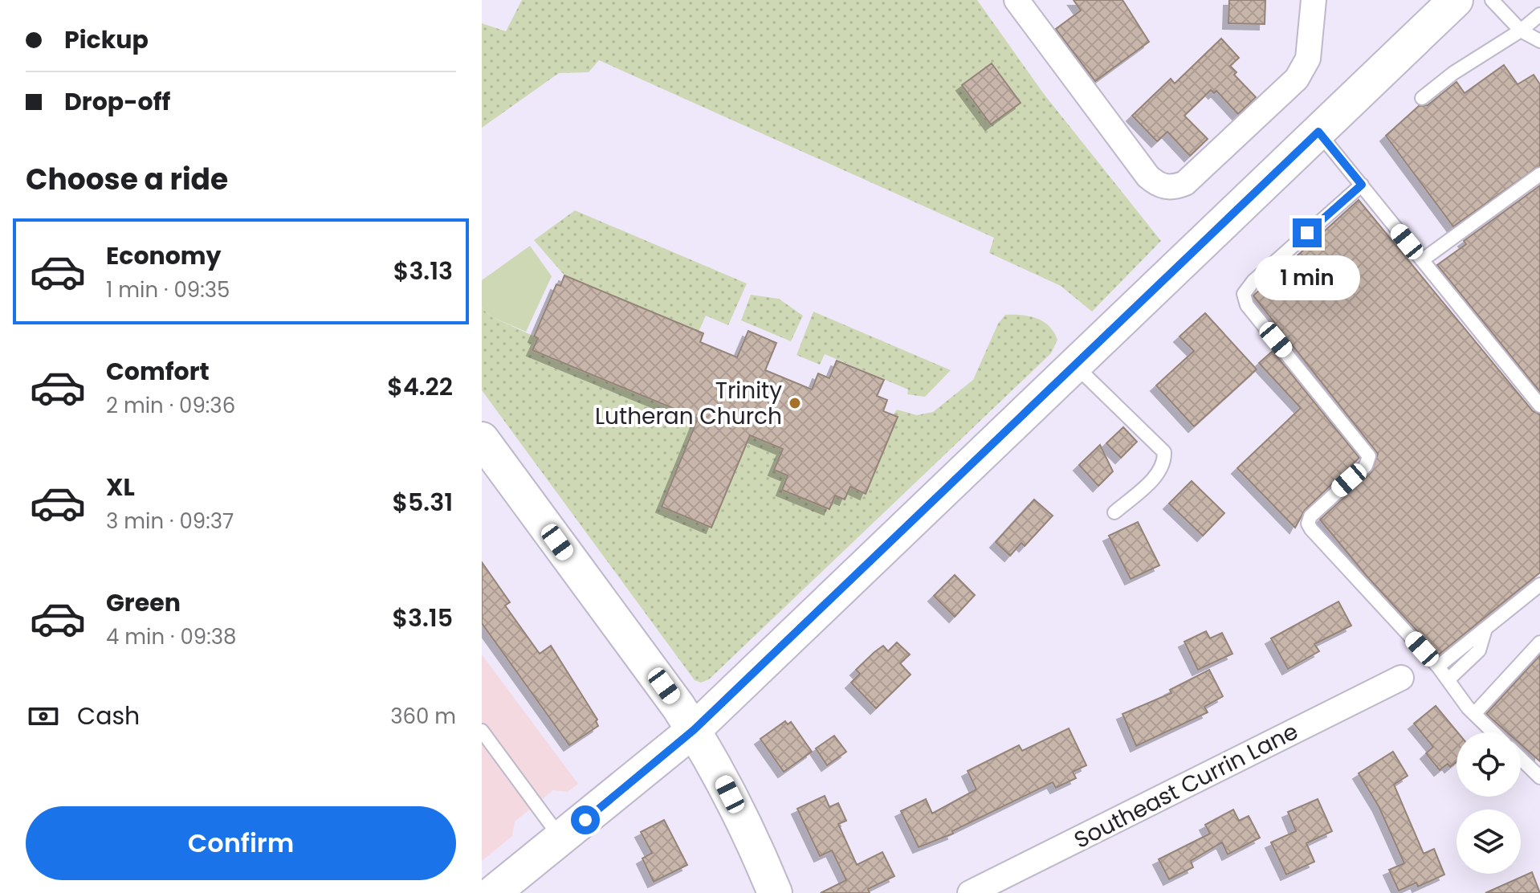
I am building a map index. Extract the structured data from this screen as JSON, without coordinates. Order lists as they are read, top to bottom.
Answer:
{
  "streets": {
    "street": ["Southeast Currin Lane"]
  },
  "places": ["Trinity Lutheran Church"],
  "page": {
    "banner": ["Pickup", "Drop-off"],
    "heading": "Choose a ride",
    "list": [
      {
        "name": "Economy",
        "note": "1 min · 09:35",
        "value": "$3.13"
      },
      {
        "name": "Comfort",
        "note": "2 min · 09:36",
        "value": "$4.22"
      },
      {
        "name": "XL",
        "note": "3 min · 09:37",
        "value": "$5.31"
      },
      {
        "name": "Green",
        "note": "4 min · 09:38",
        "value": "$3.15"
      }
    ],
    "bubble": "1 min",
    "pay": ["Cash", "360 m"],
    "buttons": "Confirm"
  }
}
